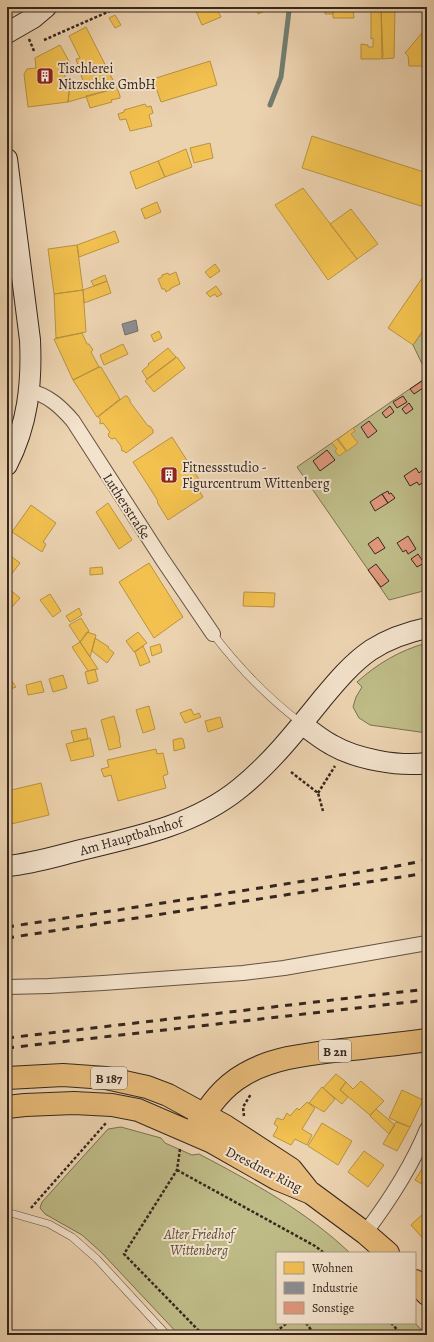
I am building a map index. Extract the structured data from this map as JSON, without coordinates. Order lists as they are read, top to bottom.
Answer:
{
  "streets": {
    "main road": ["B 2n", "B 187", "Dresdner Ring"],
    "street": ["Lutherstraße", "Am Hauptbahnhof"]
  },
  "crossings": [
    ["B 2n", "Dresdner Ring"],
    ["B 187", "Dresdner Ring"]
  ],
  "parks": ["Alter Friedhof Wittenberg"],
  "places": {
    "building": ["Tischlerei Nitzschke GmbH", "Fitnessstudio - Figurcentrum Wittenberg"]
  },
  "legend": ["Wohnen", "Industrie", "Sonstige"]
}
